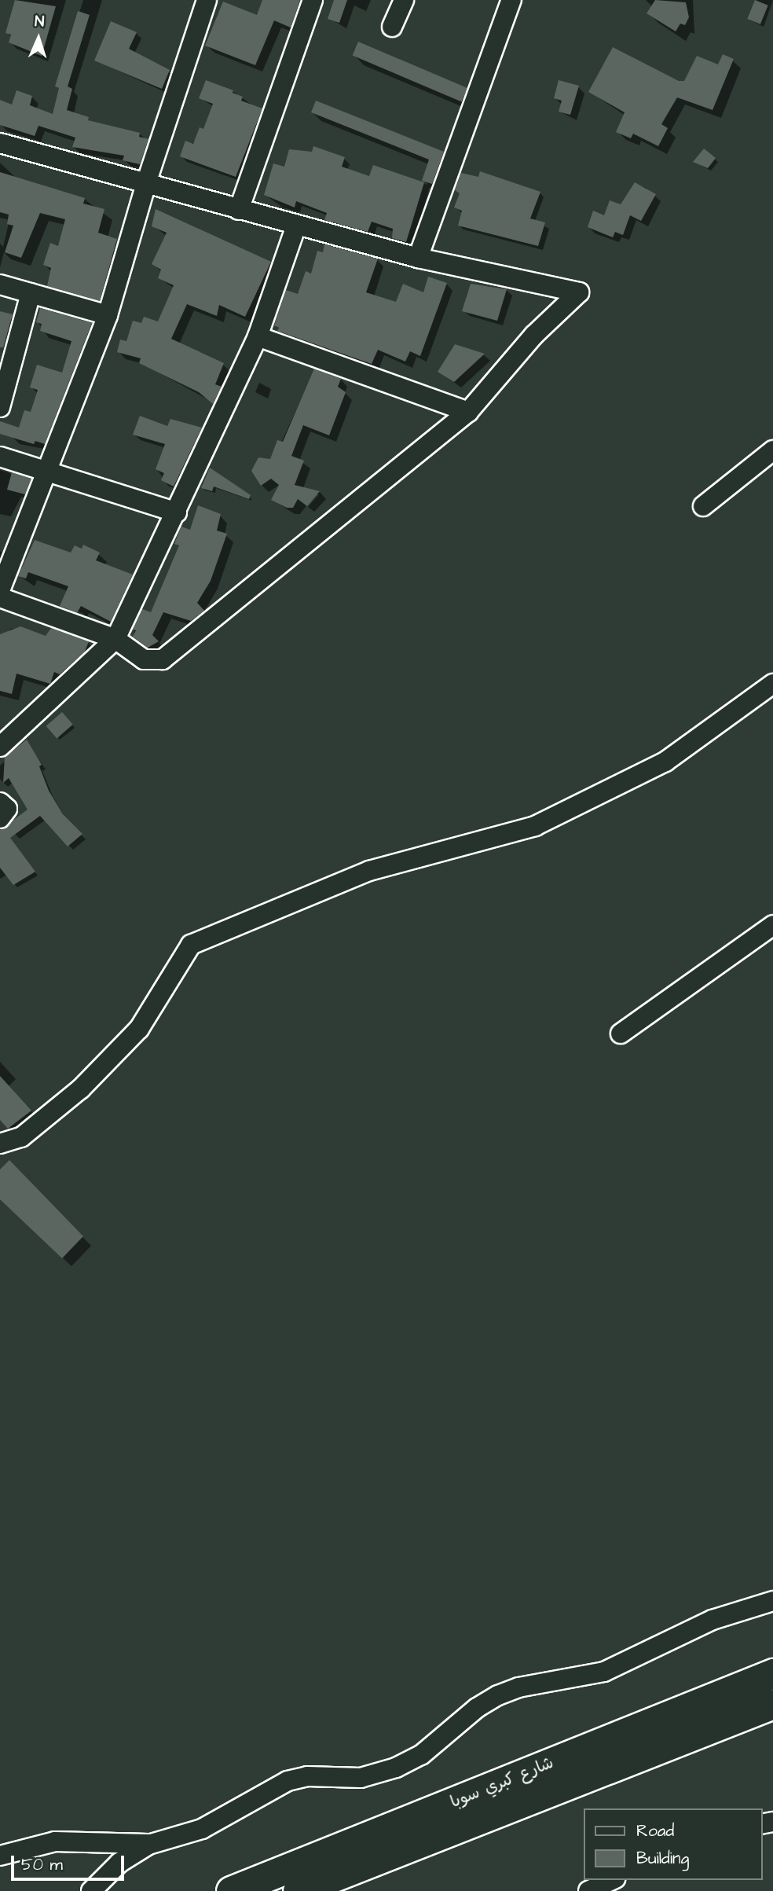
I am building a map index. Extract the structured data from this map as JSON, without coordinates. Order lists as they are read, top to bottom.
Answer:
{
  "streets": {
    "highway": ["شارع كبري سوبا"]
  },
  "legend": ["Road", "Building"],
  "scale_bar": "50 m",
  "north": "top"
}
